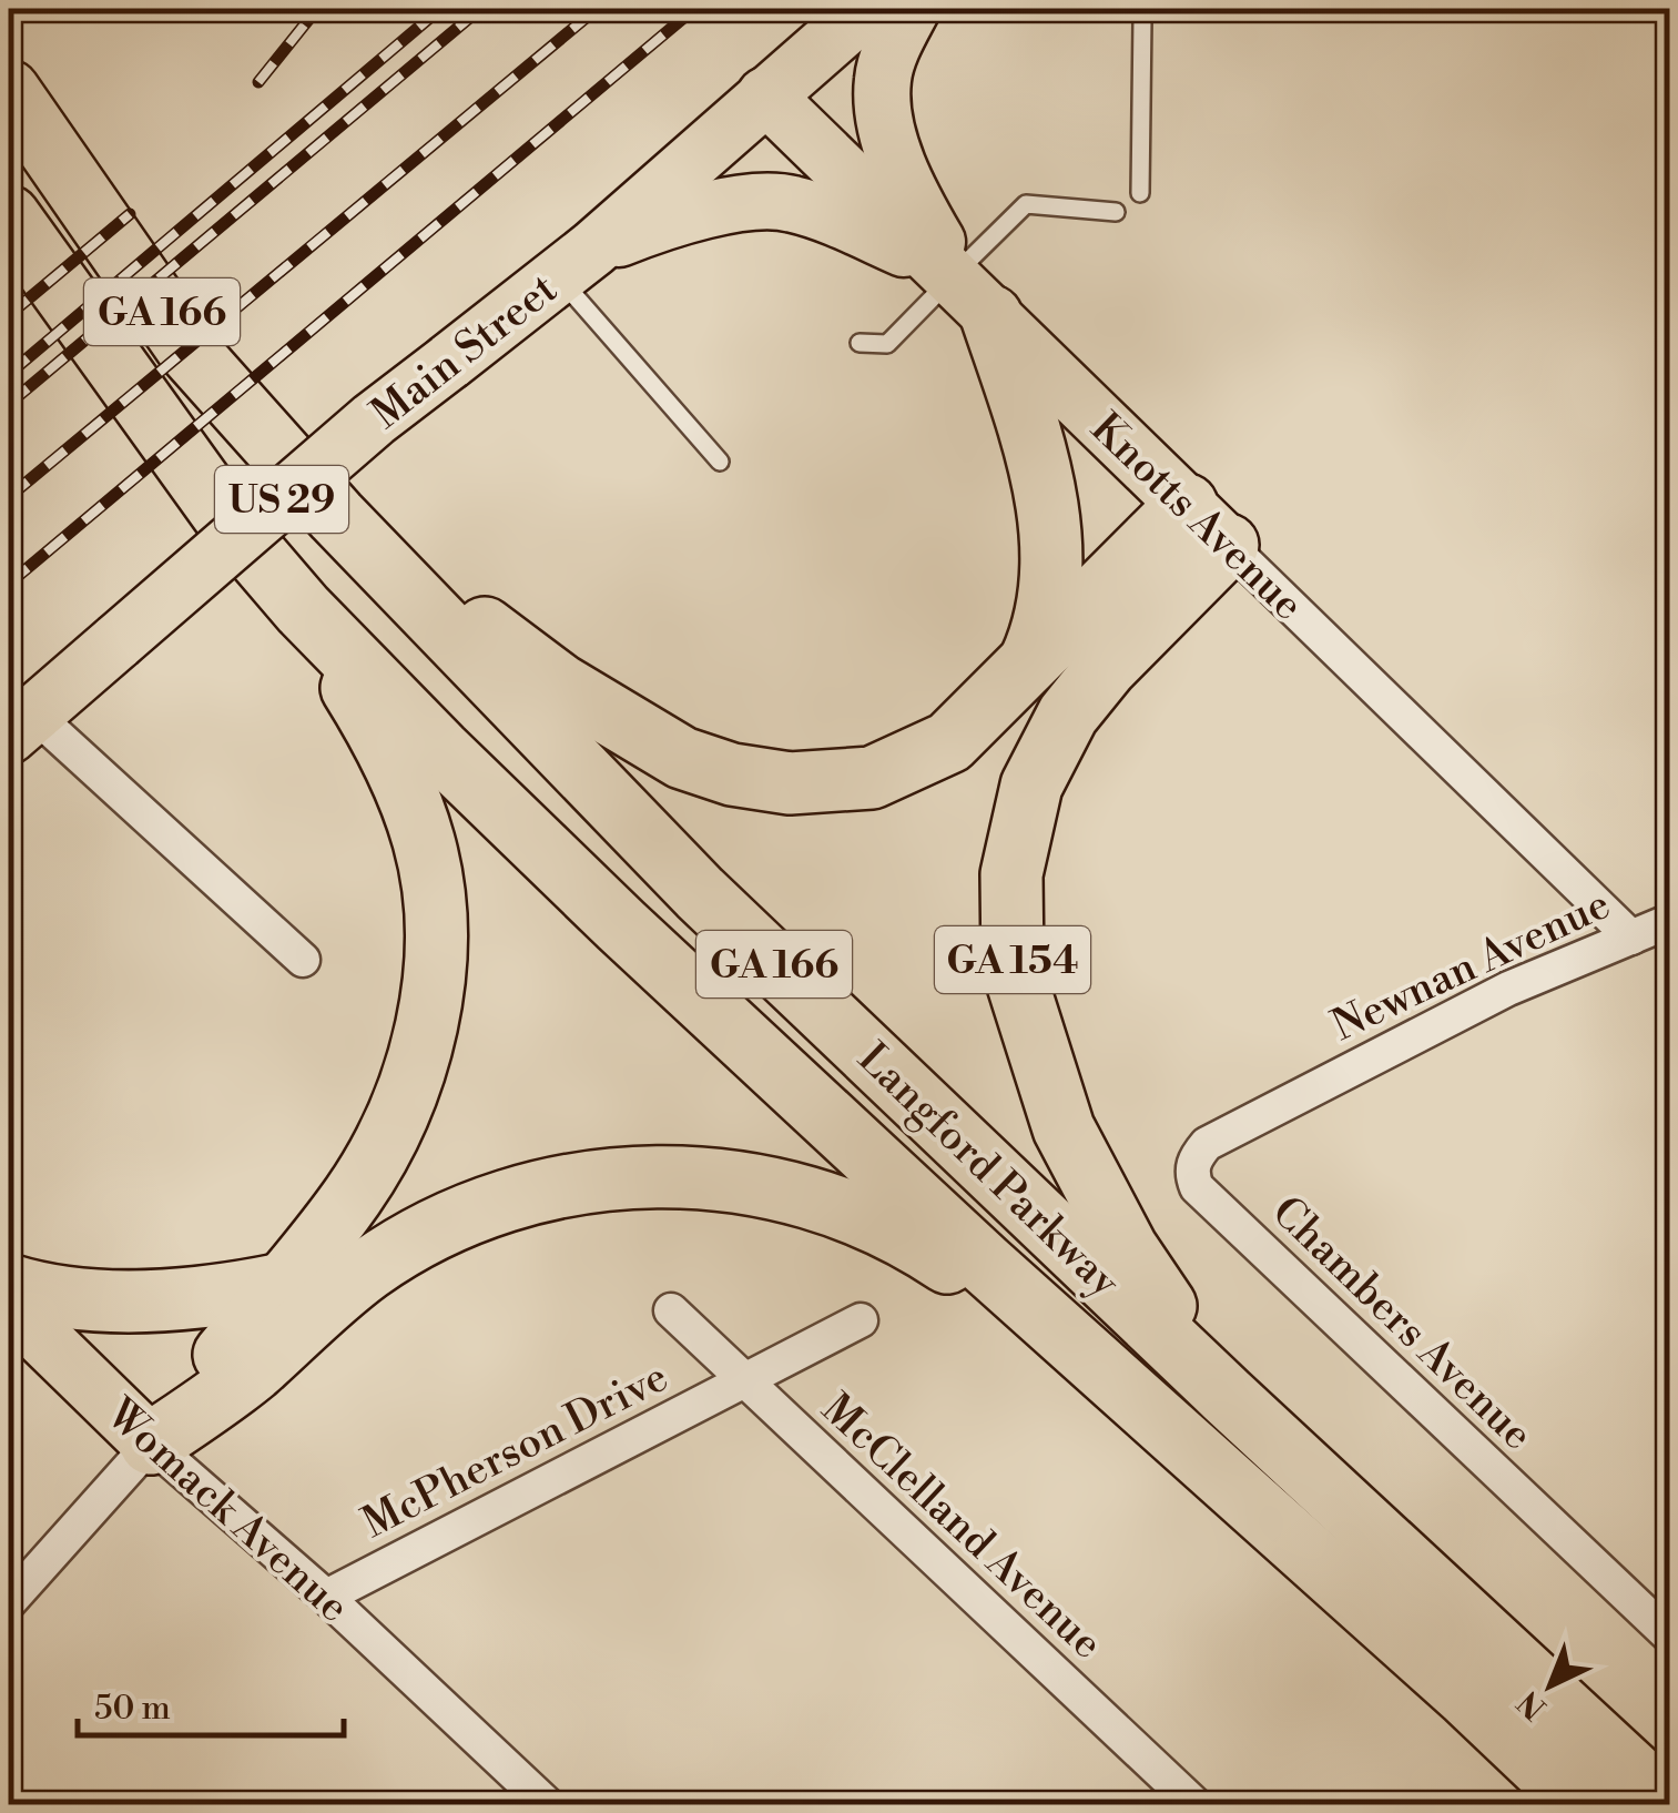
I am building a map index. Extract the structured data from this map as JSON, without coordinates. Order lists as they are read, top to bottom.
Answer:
{
  "streets": {
    "highway": ["GA 166", "GA 154", "Langford Parkway"],
    "main road": [
      "Main Street",
      "US 29",
      "Knotts Avenue",
      "Womack Avenue"
    ],
    "street": [
      "Newnan Avenue",
      "Chambers Avenue",
      "McPherson Drive",
      "McClelland Avenue"
    ]
  },
  "crossings": [
    ["Main Street", "Knotts Avenue"],
    ["Knotts Avenue", "GA 154"],
    ["Knotts Avenue", "Newnan Avenue"],
    ["GA 154", "Langford Parkway"],
    ["Newnan Avenue", "Chambers Avenue"],
    ["McPherson Drive", "Womack Avenue"],
    ["McPherson Drive", "McClelland Avenue"]
  ],
  "scale_bar": "50 m",
  "north": "bottom left"
}
